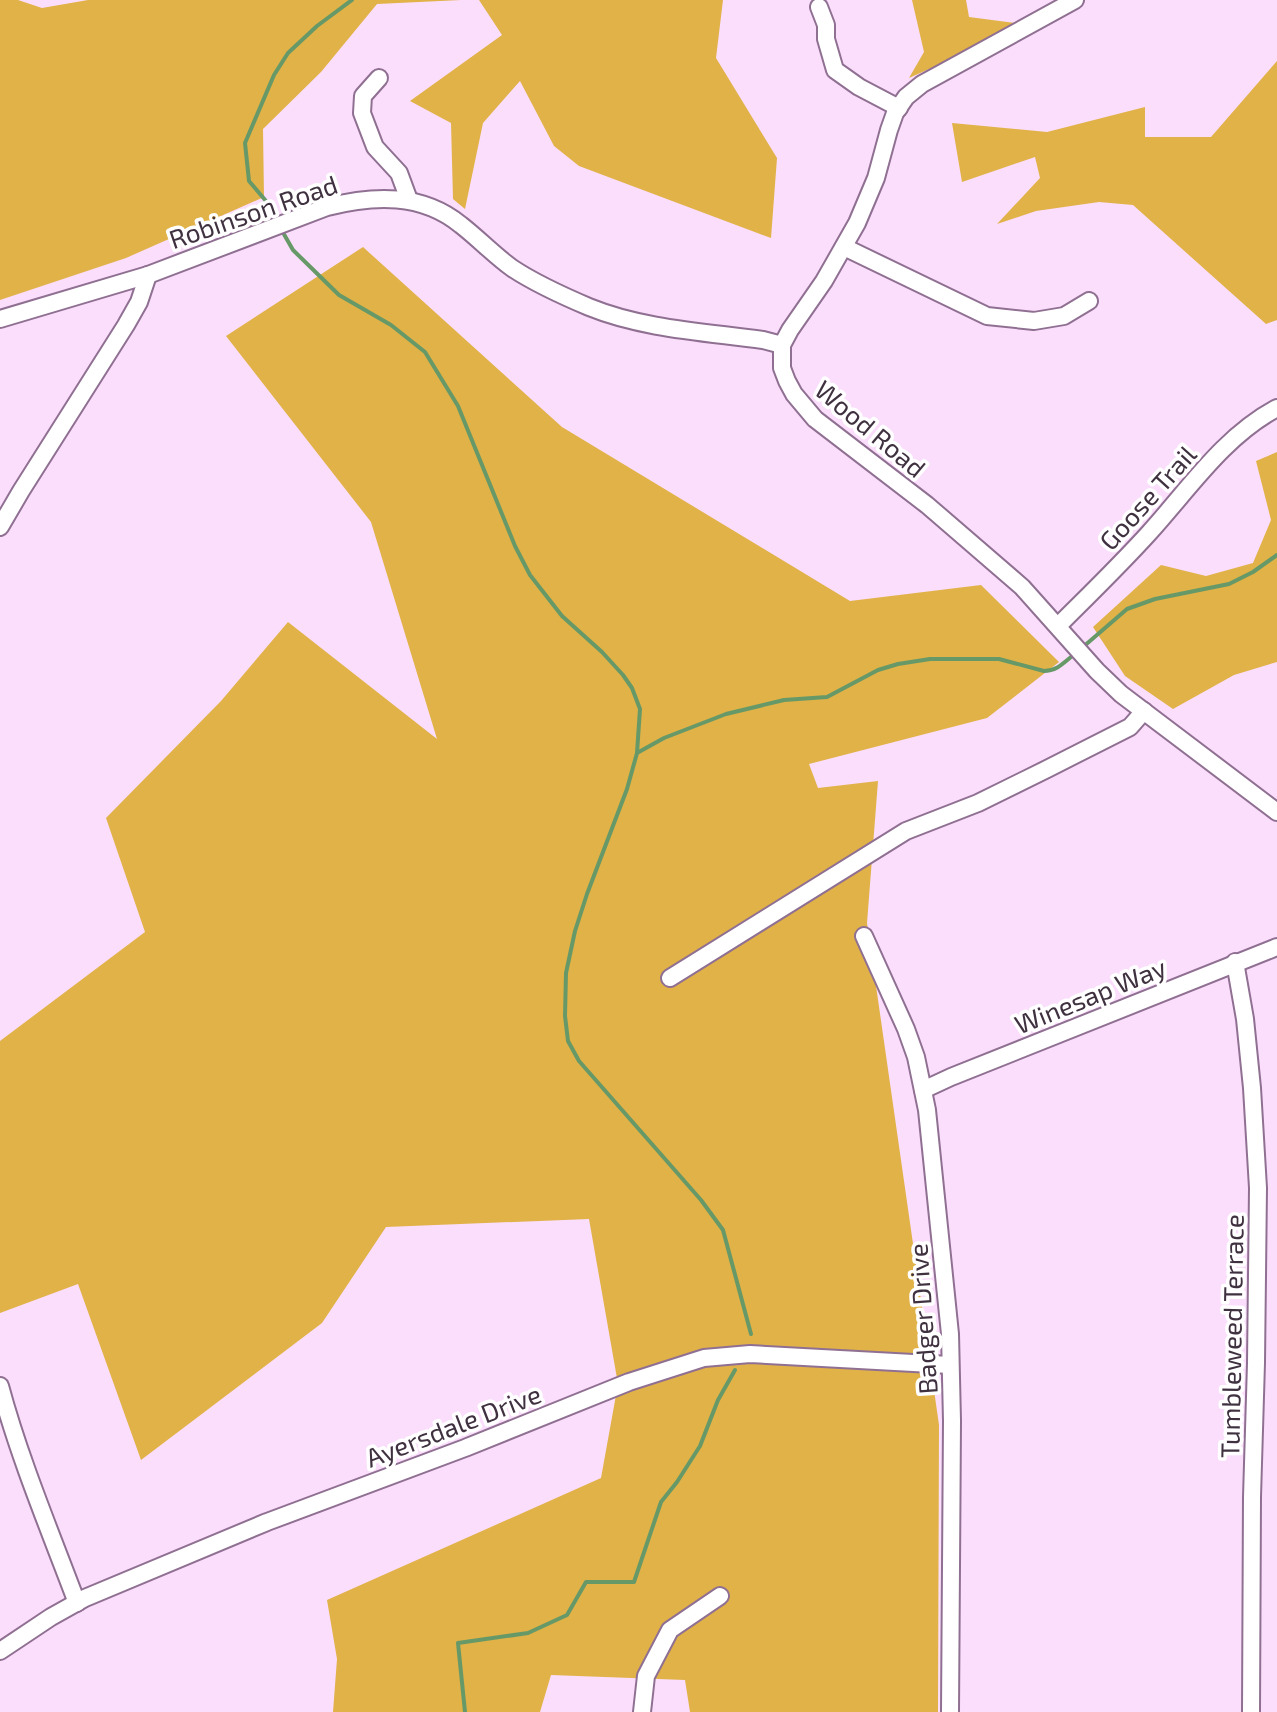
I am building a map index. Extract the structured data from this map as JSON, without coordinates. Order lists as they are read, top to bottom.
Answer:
{
  "streets": {
    "street": [
      "Robinson Road",
      "Wood Road",
      "Goose Trail",
      "Winesap Way",
      "Badger Drive",
      "Tumbleweed Terrace",
      "Ayersdale Drive"
    ]
  },
  "crossings": [
    ["Robinson Road", "Wood Road"],
    ["Wood Road", "Goose Trail"],
    ["Winesap Way", "Badger Drive"],
    ["Winesap Way", "Tumbleweed Terrace"],
    ["Badger Drive", "Ayersdale Drive"]
  ]
}
